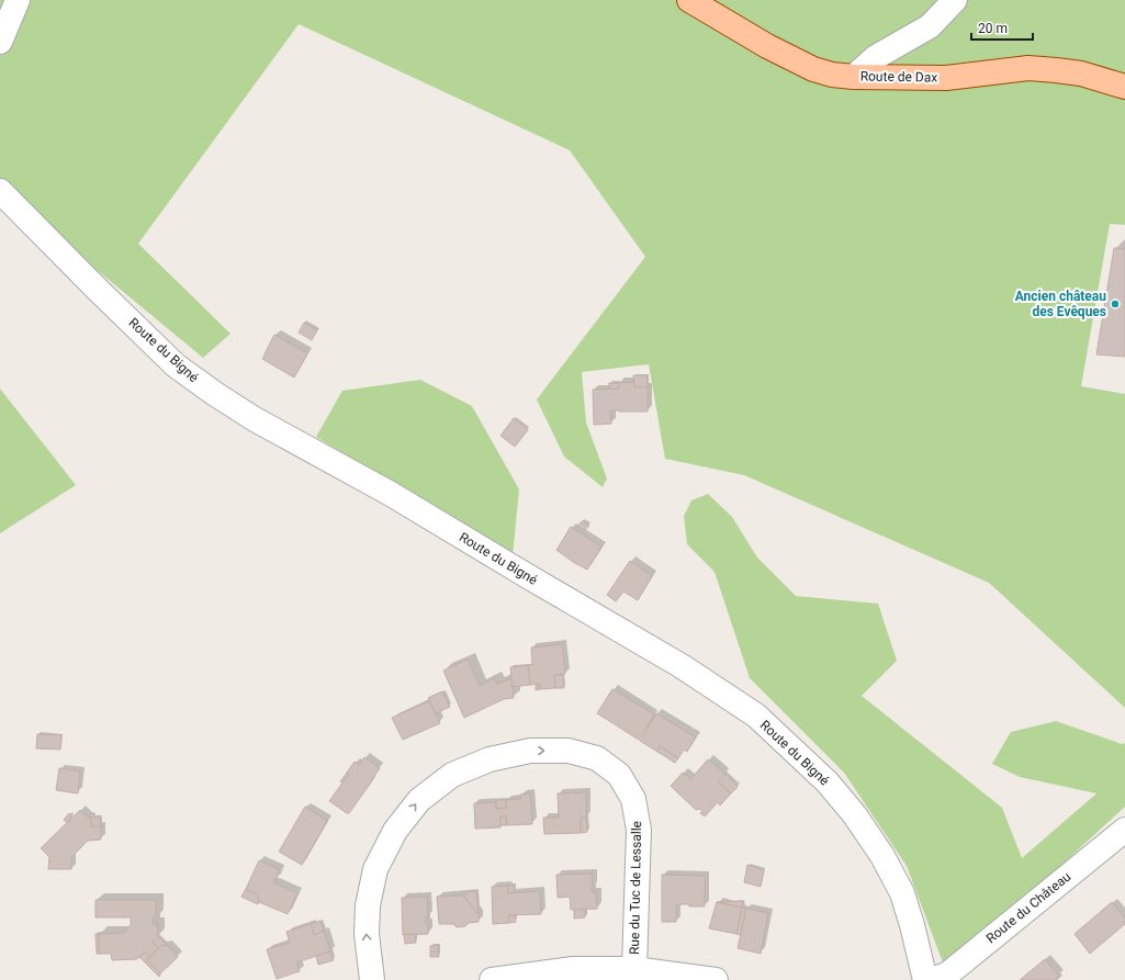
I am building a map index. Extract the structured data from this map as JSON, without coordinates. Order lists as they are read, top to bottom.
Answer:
{
  "streets": {
    "main road": ["Route de Dax"],
    "street": ["Route du Bigné", "Rue du Tuc de Lessalle", "Route du Château"]
  },
  "places": ["Ancien château des Evêques"],
  "scale_bar": "20 m"
}
